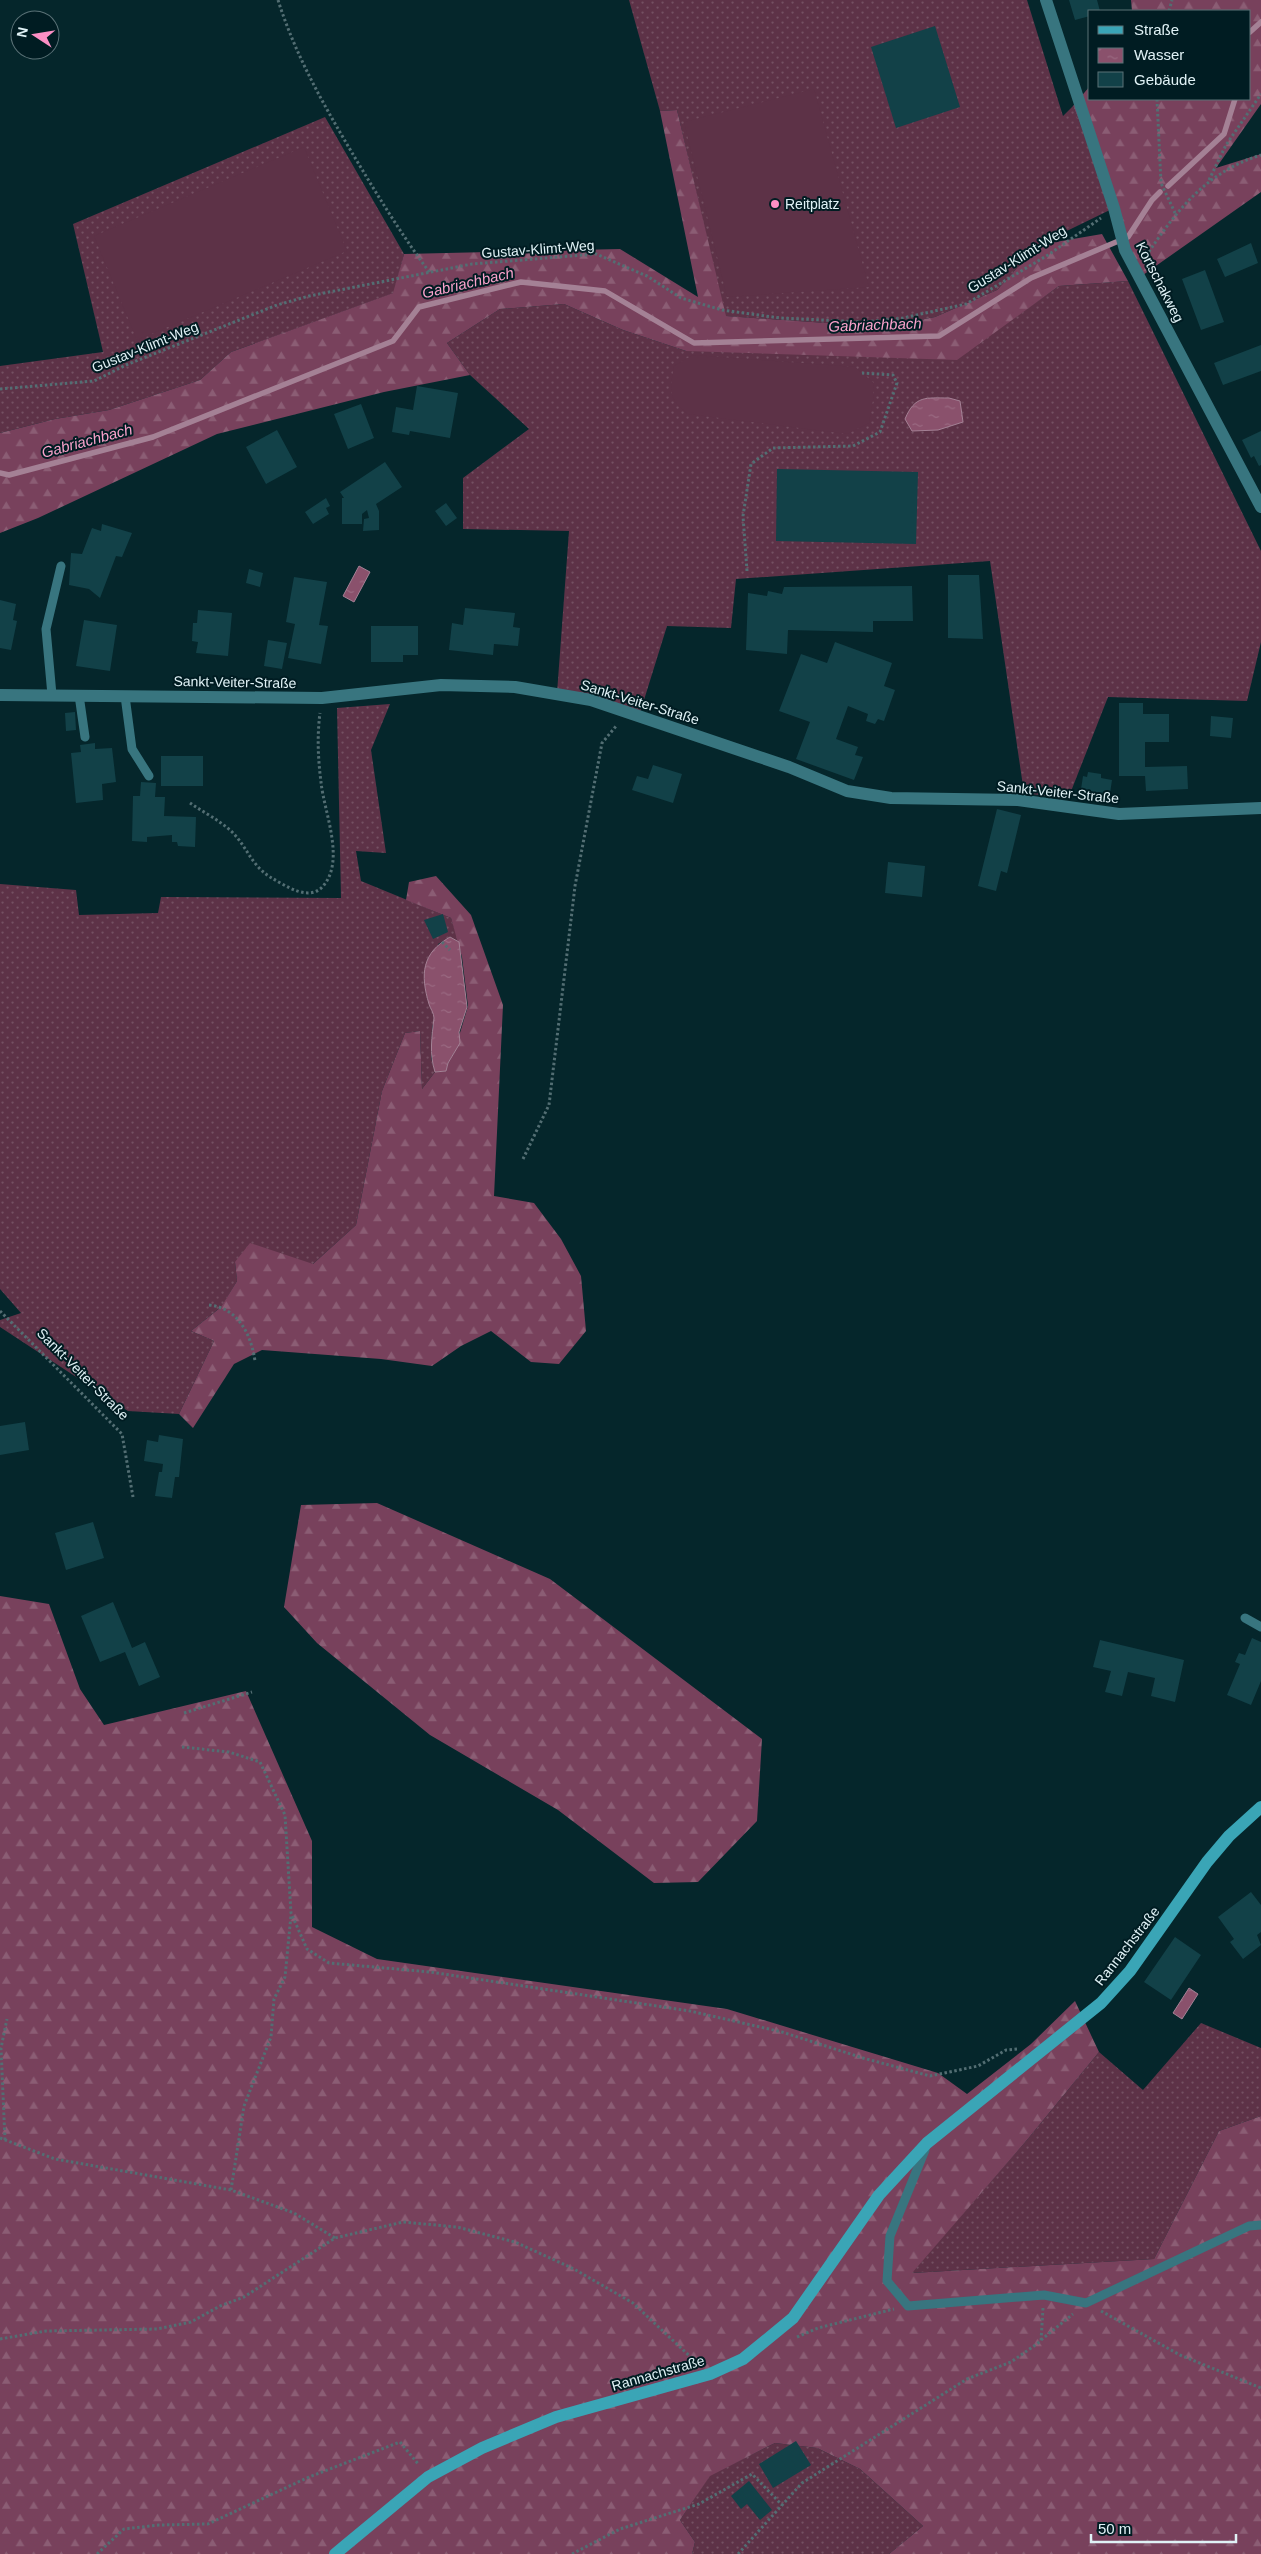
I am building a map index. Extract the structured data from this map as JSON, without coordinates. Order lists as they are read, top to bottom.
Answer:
{
  "streets": {
    "street": ["Kortschakweg", "Sankt-Veiter-Straße", "Rannachstraße"],
    "path": ["Gustav-Klimt-Weg"]
  },
  "crossings": [
    ["Gustav-Klimt-Weg", "Kortschakweg"]
  ],
  "water": ["Gabriachbach"],
  "places": ["Reitplatz"],
  "legend": ["Straße", "Wasser", "Gebäude"],
  "scale_bar": "50 m",
  "north": "left"
}
